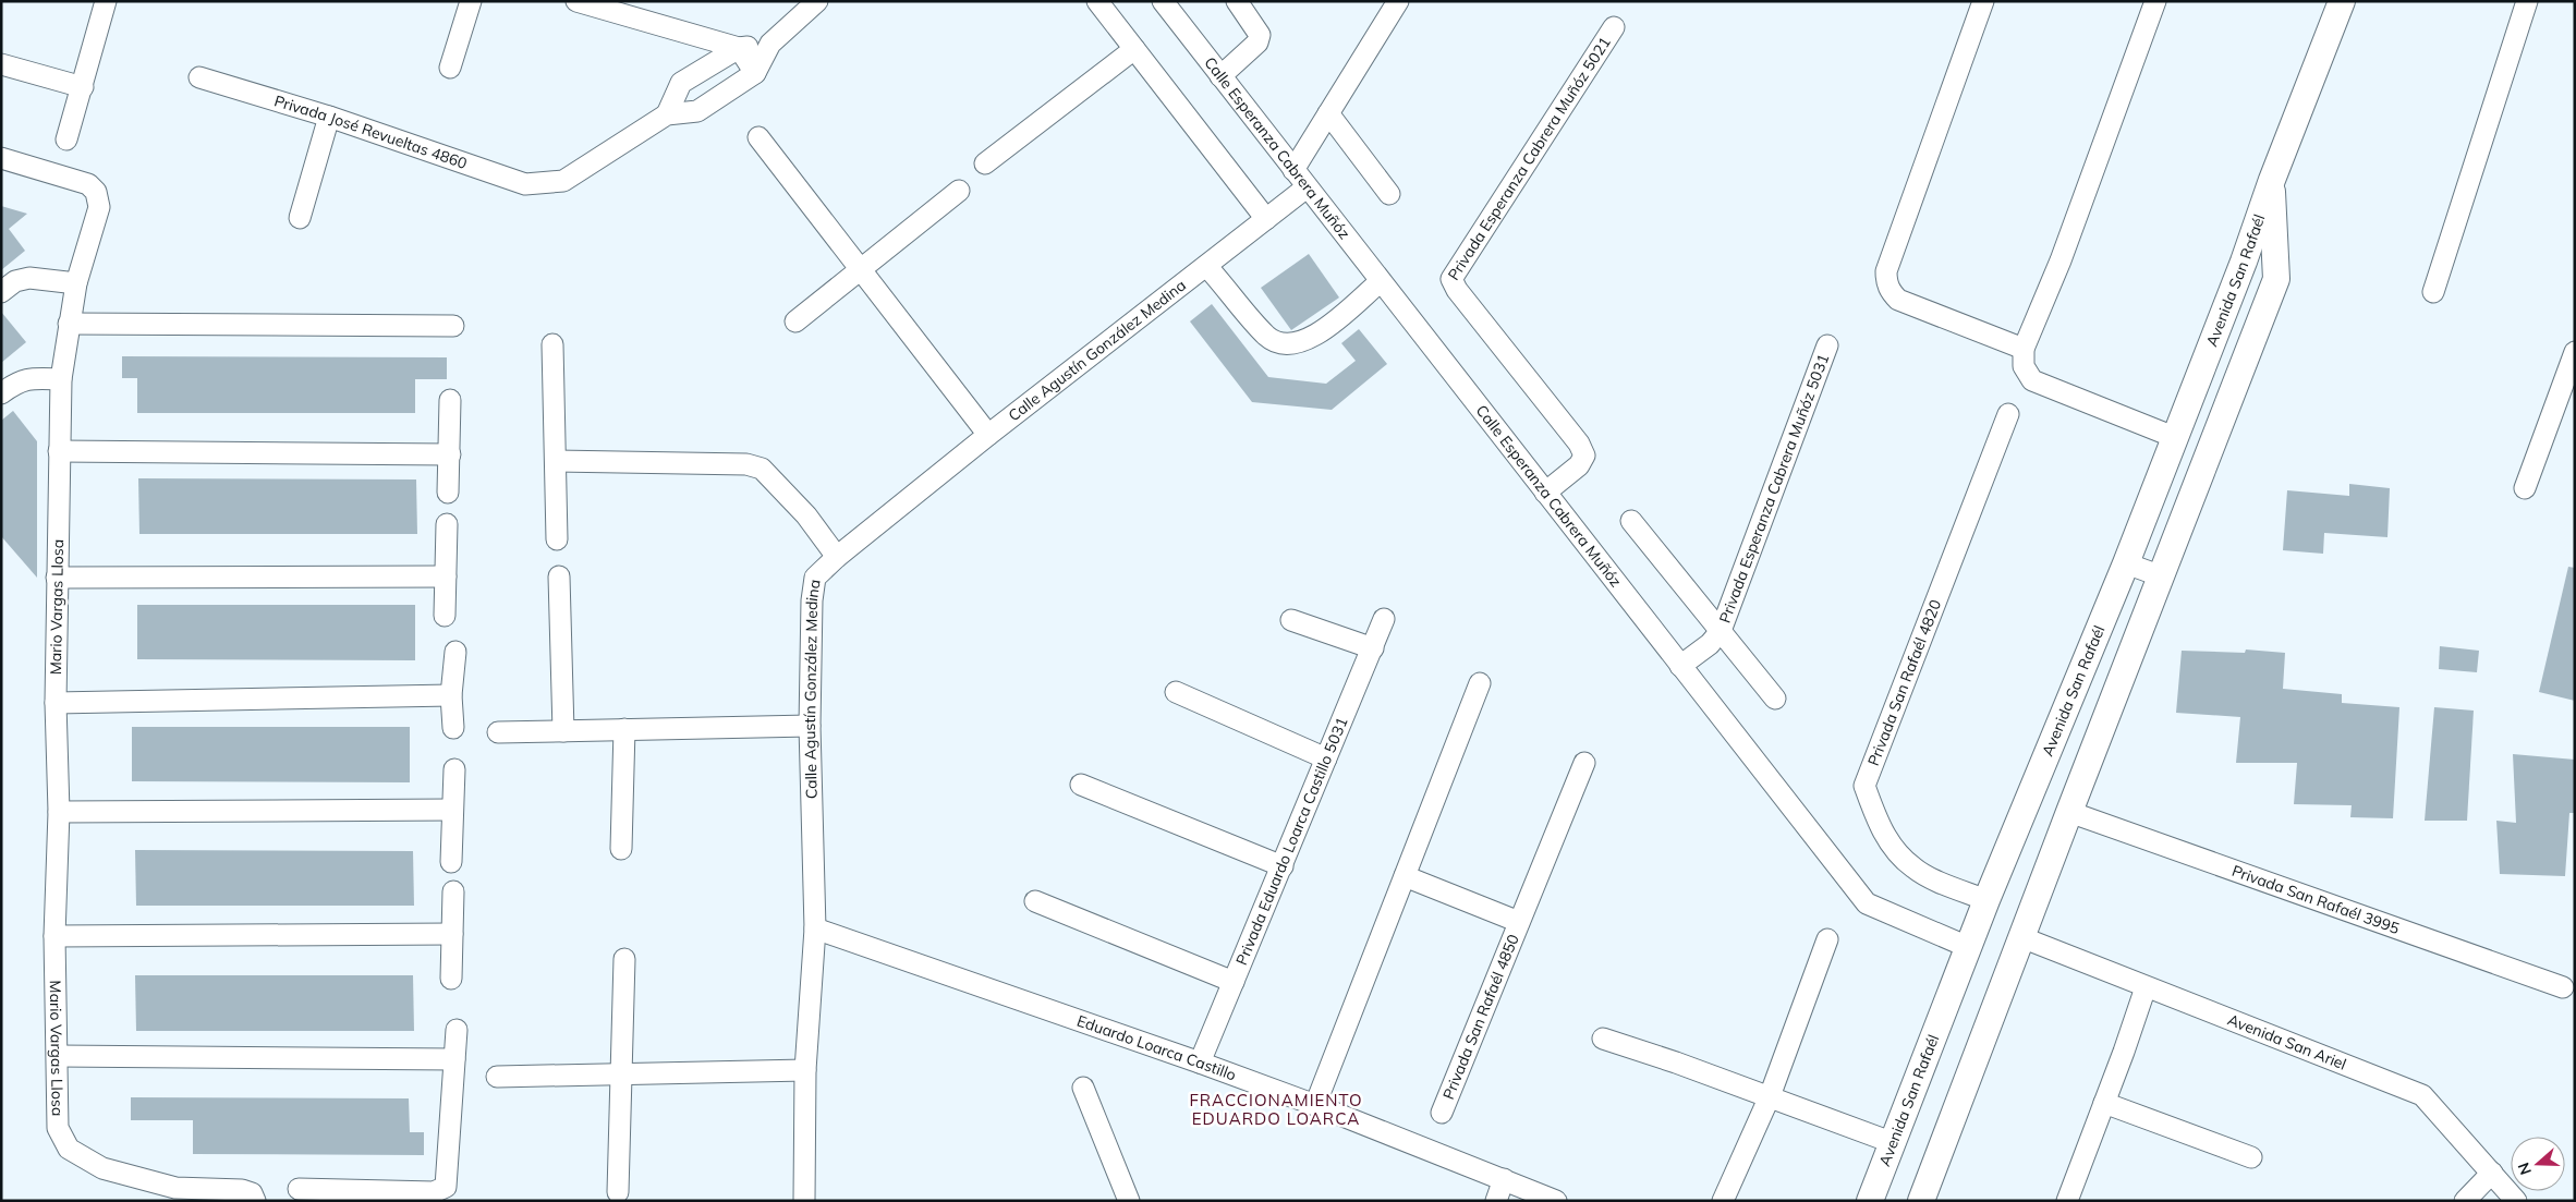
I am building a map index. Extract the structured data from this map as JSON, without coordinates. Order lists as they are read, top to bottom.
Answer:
{
  "streets": {
    "main road": ["Avenida San Rafaél"],
    "street": [
      "Privada José Revueltas 4860",
      "Calle Esperanza Cabrera Muñóz",
      "Privada Esperanza Cabrera Muñóz 5021",
      "Calle Agustín González Medina",
      "Privada Esperanza Cabrera Muñóz 5031",
      "Mario Vargas Llosa",
      "Privada San Rafaél 4820",
      "Privada Eduardo Loarca Castillo 5031",
      "Privada San Rafaél 3995",
      "Privada San Rafaél 4850",
      "Avenida San Ariel",
      "Eduardo Loarca Castillo"
    ]
  },
  "crossings": [
    ["Calle Esperanza Cabrera Muñóz", "Privada Esperanza Cabrera Muñóz 5021"],
    ["Calle Esperanza Cabrera Muñóz", "Avenida San Rafaél"],
    ["Calle Esperanza Cabrera Muñóz", "Calle Agustín González Medina"],
    ["Calle Esperanza Cabrera Muñóz", "Privada Esperanza Cabrera Muñóz 5031"],
    ["Avenida San Rafaél", "Privada San Rafaél 4820"],
    ["Avenida San Rafaél", "Privada San Rafaél 3995"],
    ["Avenida San Rafaél", "Avenida San Ariel"],
    ["Calle Agustín González Medina", "Eduardo Loarca Castillo"],
    ["Privada Eduardo Loarca Castillo 5031", "Eduardo Loarca Castillo"]
  ],
  "districts": ["FRACCIONAMIENTO EDUARDO LOARCA"],
  "north": "left"
}
